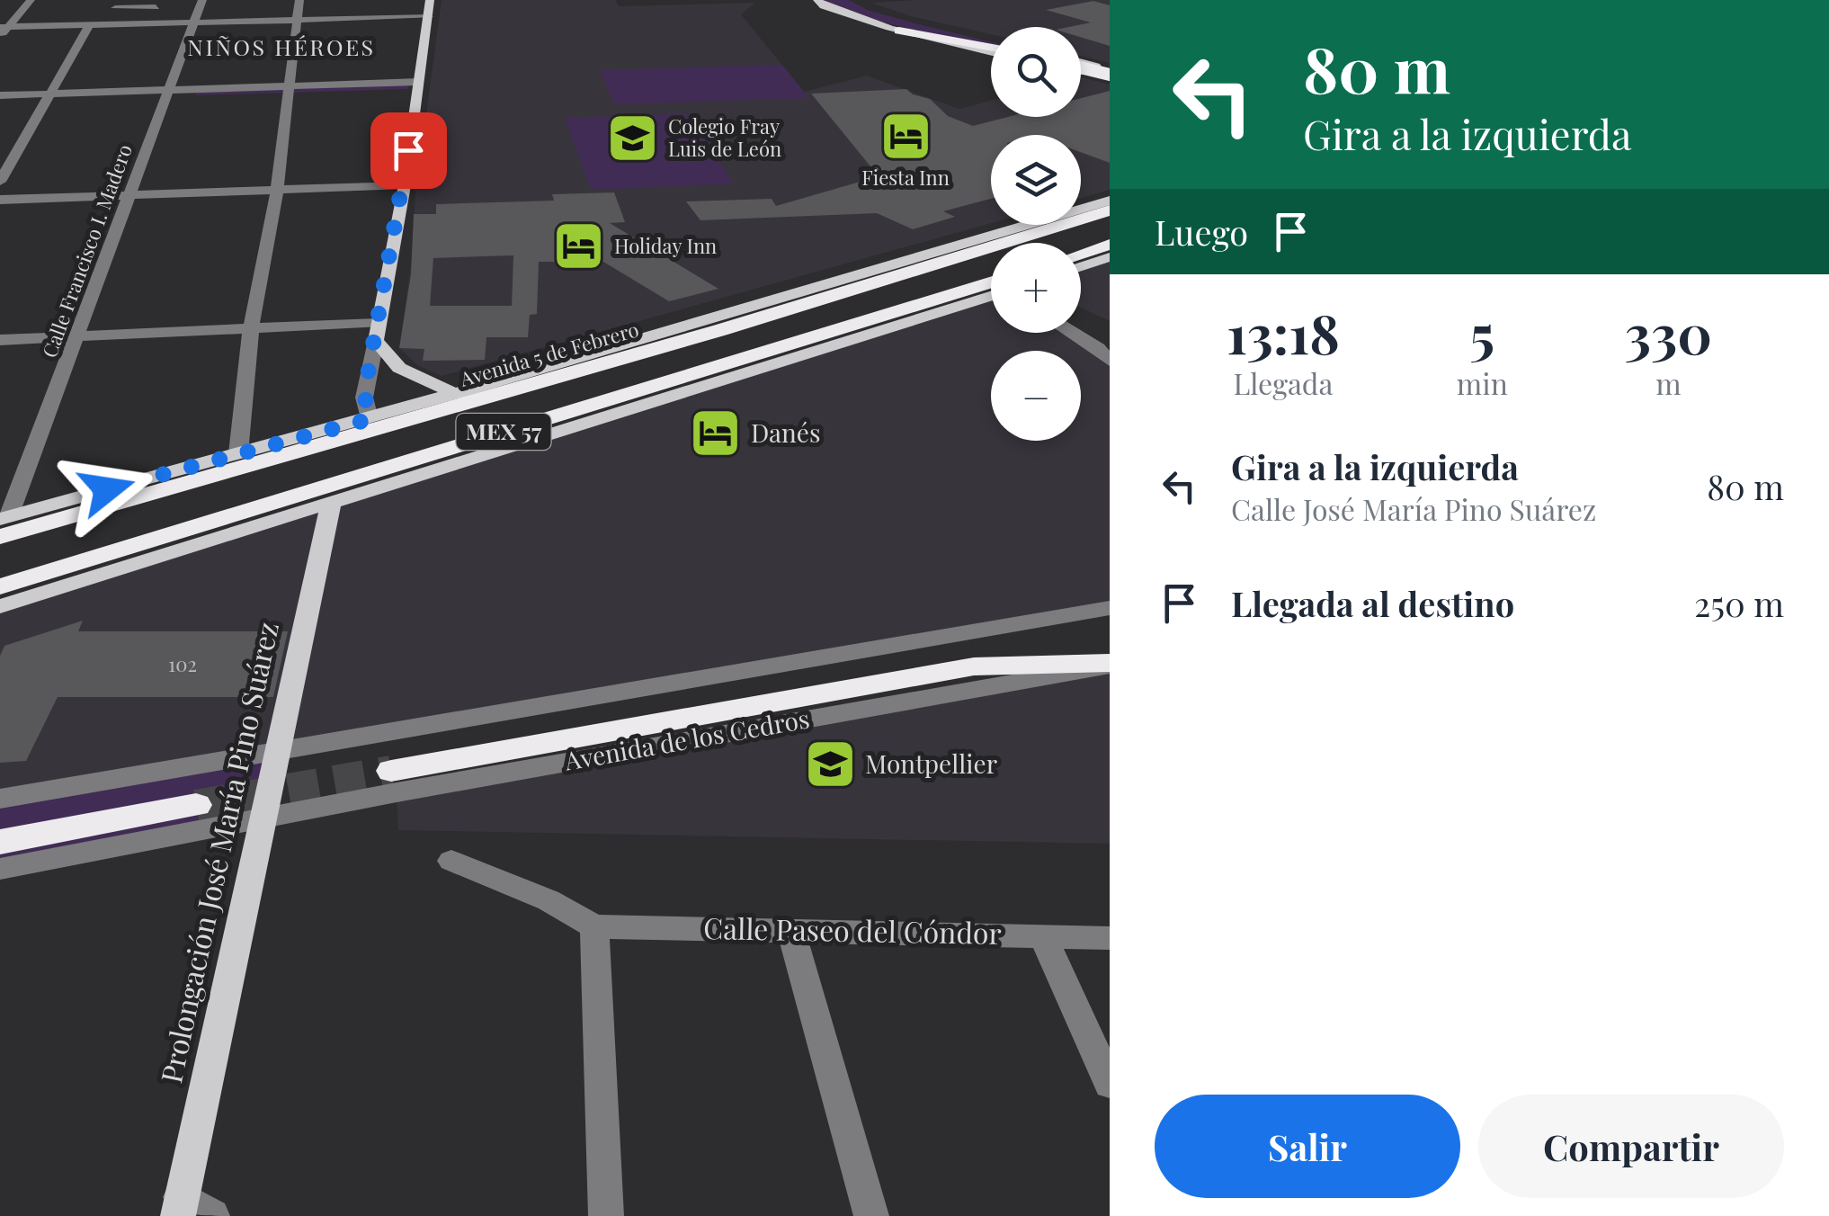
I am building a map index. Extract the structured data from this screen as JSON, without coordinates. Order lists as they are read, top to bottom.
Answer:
{
  "streets": {
    "highway": ["Avenida 5 de Febrero", "MEX 57"],
    "main road": ["Prolongación José María Pino Suárez"],
    "street": ["Calle Francisco I. Madero", "Avenida de los Cedros", "Calle Paseo del Cóndor"]
  },
  "crossings": [
    ["Calle Francisco I. Madero", "Avenida 5 de Febrero"],
    ["Avenida de los Cedros", "Prolongación José María Pino Suárez"]
  ],
  "districts": ["NIÑOS HÉROES"],
  "places": {
    "hotel": ["Fiesta Inn", "Holiday Inn", "Danés"],
    "school or university": ["Colegio Fray Luis de León", "Montpellier"]
  },
  "house_numbers": ["102"],
  "page": {
    "turn": ["80 m", "Gira a la izquierda"],
    "map_buttons": ["+", "−"],
    "then": "Luego",
    "eta": [
      "13:18",
      "Llegada",
      "5",
      "min",
      "330",
      "m"
    ],
    "list": [
      {
        "name": "Gira a la izquierda",
        "note": "Calle José María Pino Suárez",
        "value": "80 m"
      },
      {
        "name": "Llegada al destino",
        "value": "250 m"
      }
    ],
    "buttons": ["Salir", "Compartir"]
  }
}
